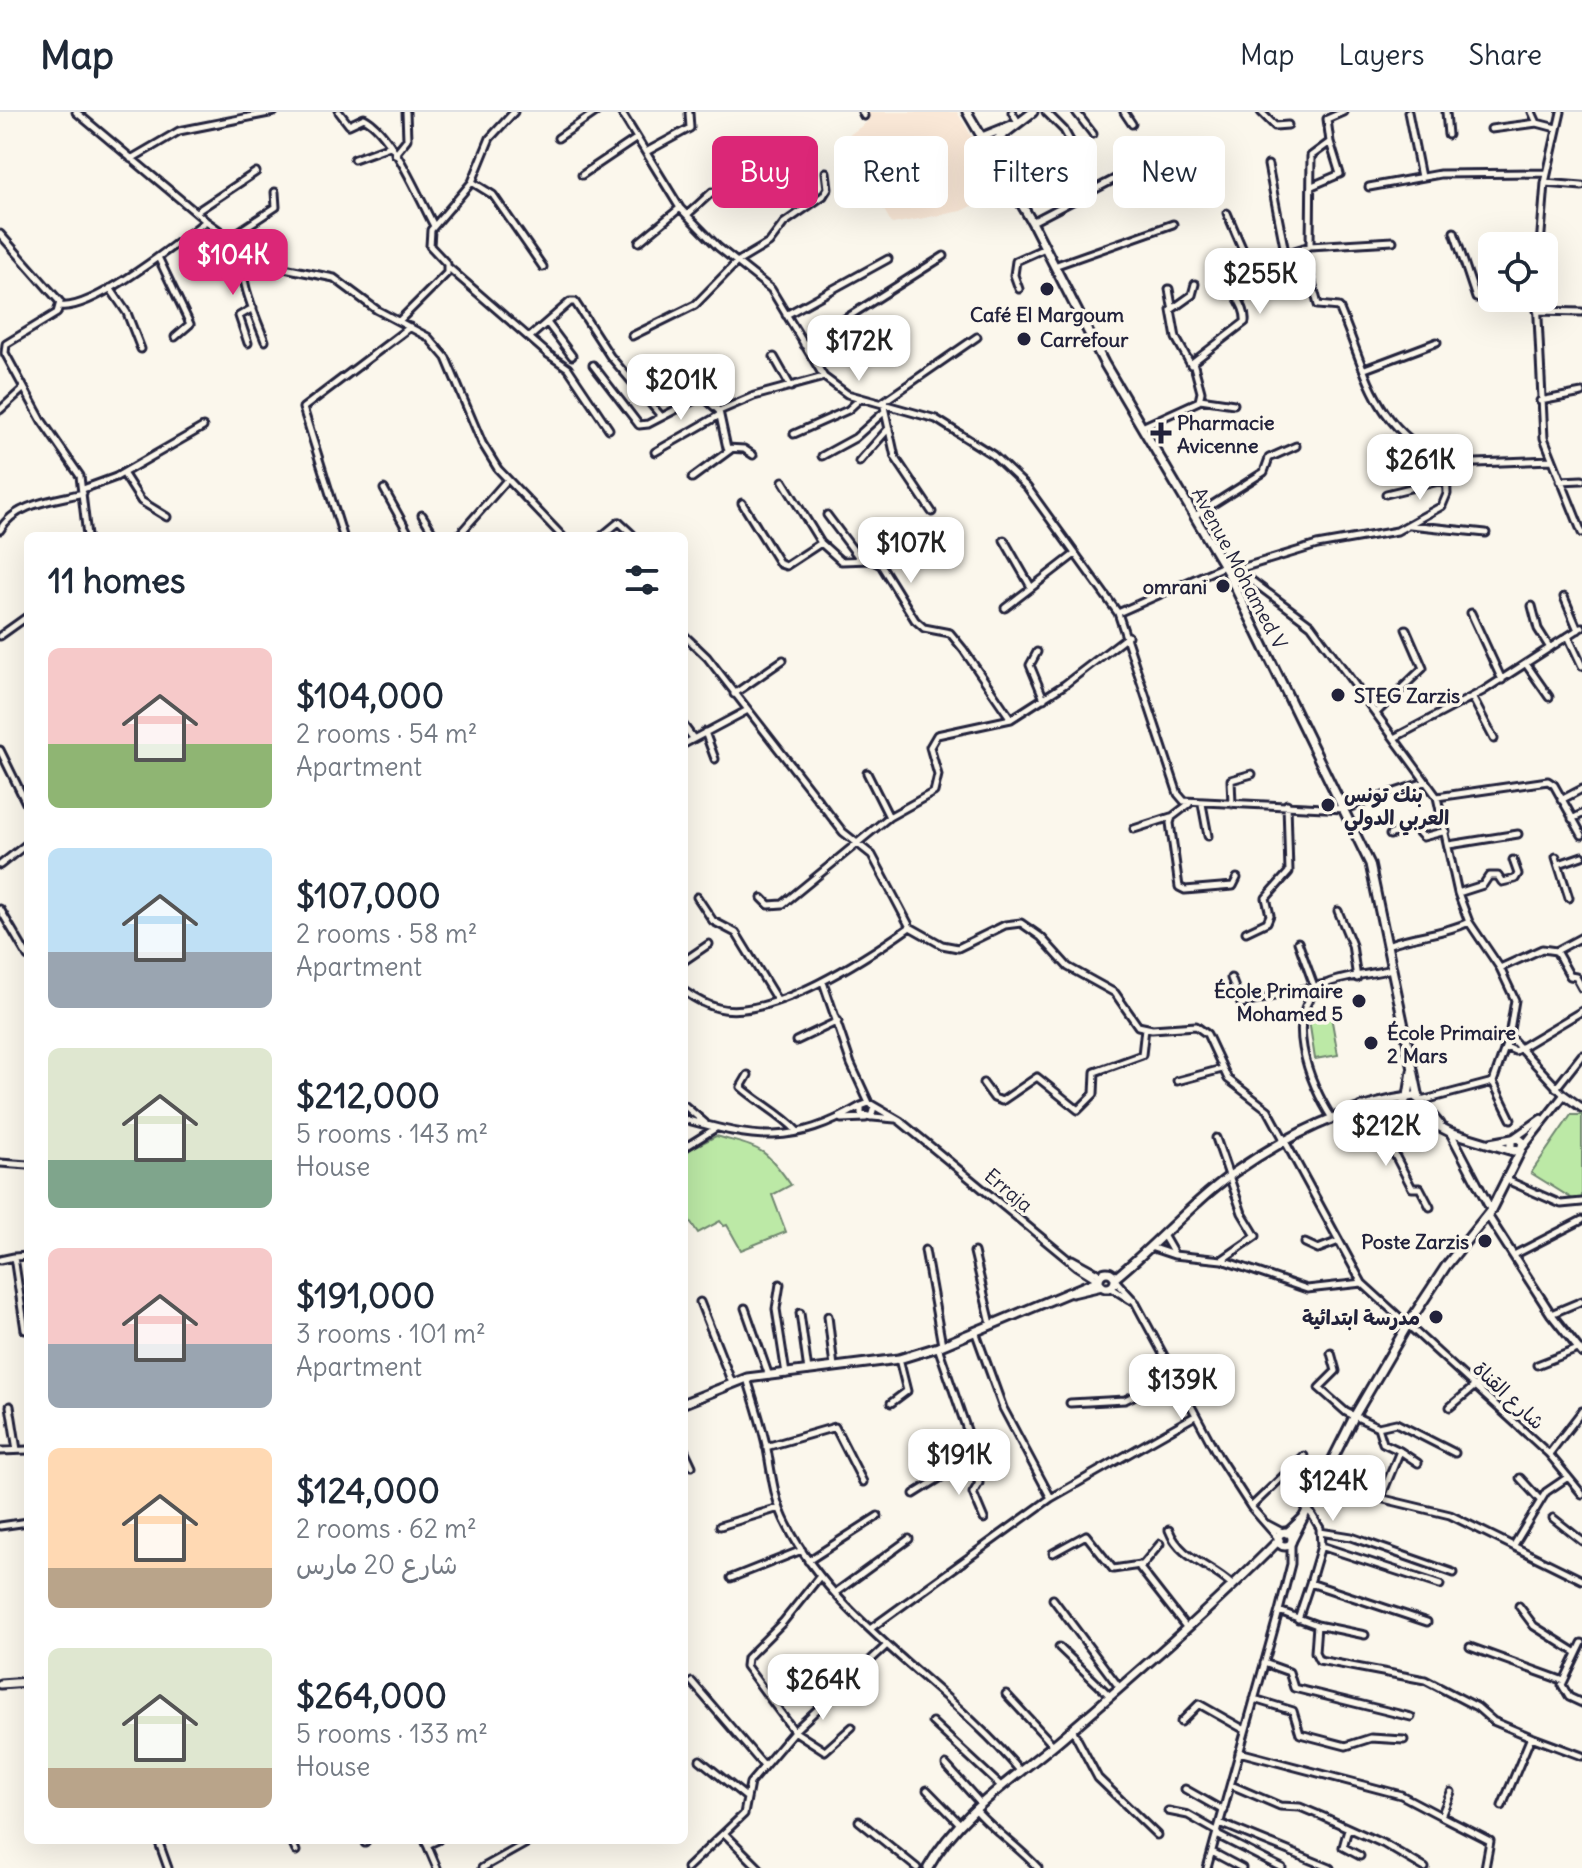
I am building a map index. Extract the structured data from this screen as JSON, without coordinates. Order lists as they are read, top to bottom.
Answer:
{
  "streets": {
    "main road": ["Avenue Mohamed V"],
    "street": ["Erraja", "شارع القناة"]
  },
  "places": {
    "other": [
      "Café El Margoum",
      "Carrefour",
      "omrani",
      "STEG Zarzis",
      "بنك تونس العربي الدولي",
      "École Primaire Mohamed 5",
      "École Primaire 2 Mars",
      "Poste Zarzis",
      "مدرسة ابتدائية"
    ],
    "health": ["Pharmacie Avicenne"]
  },
  "page": {
    "header": "Map",
    "nav": ["Map", "Layers", "Share"],
    "chip": [
      "Buy",
      "Rent",
      "Filters",
      "New"
    ],
    "price": [
      "$104K",
      "$255K",
      "$172K",
      "$201K",
      "$261K",
      "$107K",
      "$212K",
      "$139K",
      "$191K",
      "$124K",
      "$264K"
    ],
    "heading": "11 homes",
    "list": [
      {
        "name": "$104,000",
        "note": "2 rooms · 54 m² · Apartment"
      },
      {
        "name": "$107,000",
        "note": "2 rooms · 58 m² · Apartment"
      },
      {
        "name": "$212,000",
        "note": "5 rooms · 143 m² · House"
      },
      {
        "name": "$191,000",
        "note": "3 rooms · 101 m² · Apartment"
      },
      {
        "name": "$124,000",
        "note": "2 rooms · 62 m² · شارع 20 مارس"
      },
      {
        "name": "$264,000",
        "note": "5 rooms · 133 m² · House"
      }
    ]
  }
}
